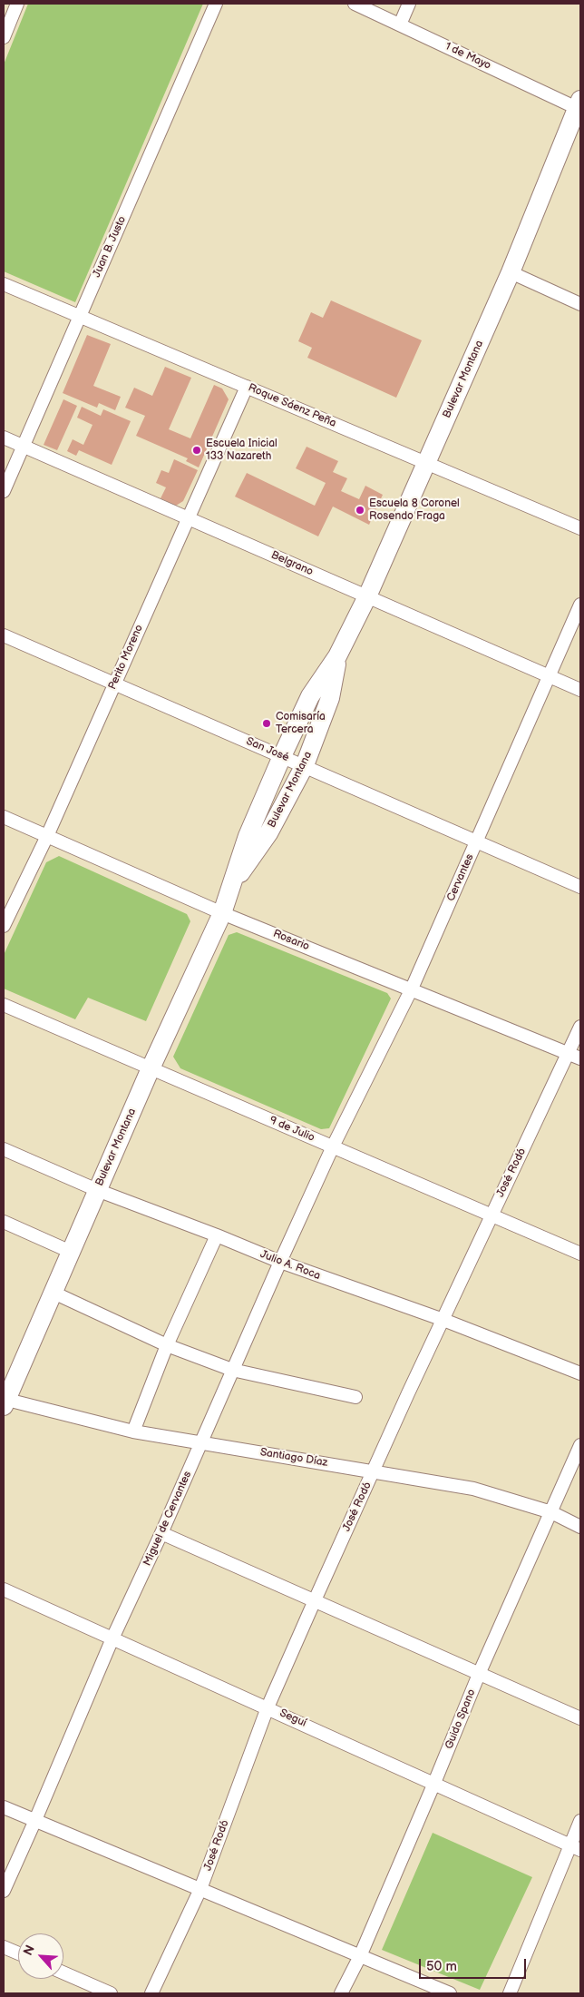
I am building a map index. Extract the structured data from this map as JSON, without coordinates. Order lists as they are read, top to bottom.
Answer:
{
  "streets": {
    "main road": ["Bulevar Montana"],
    "street": [
      "1 de Mayo",
      "Juan B. Justo",
      "Roque Sáenz Peña",
      "Belgrano",
      "Perito Moreno",
      "San José",
      "Cervantes",
      "Rosario",
      "9 de Julio",
      "José Rodó",
      "Julio A. Roca",
      "Santiago Díaz",
      "Miguel de Cervantes",
      "Seguí",
      "Guido Spano"
    ]
  },
  "crossings": [
    ["1 de Mayo", "Bulevar Montana"],
    ["Juan B. Justo", "Roque Sáenz Peña"],
    ["Juan B. Justo", "Belgrano"],
    ["Bulevar Montana", "Roque Sáenz Peña"],
    ["Bulevar Montana", "Belgrano"],
    ["Bulevar Montana", "San José"],
    ["Bulevar Montana", "Rosario"],
    ["Bulevar Montana", "9 de Julio"],
    ["Bulevar Montana", "Julio A. Roca"],
    ["Bulevar Montana", "Santiago Díaz"],
    ["Roque Sáenz Peña", "Perito Moreno"],
    ["Belgrano", "Perito Moreno"],
    ["Belgrano", "Cervantes"],
    ["Perito Moreno", "San José"],
    ["Perito Moreno", "Rosario"],
    ["San José", "Cervantes"],
    ["Cervantes", "Rosario"],
    ["Cervantes", "9 de Julio"],
    ["Cervantes", "Miguel de Cervantes"],
    ["Rosario", "José Rodó"],
    ["9 de Julio", "José Rodó"],
    ["9 de Julio", "Miguel de Cervantes"],
    ["José Rodó", "Julio A. Roca"],
    ["José Rodó", "Santiago Díaz"],
    ["José Rodó", "Seguí"],
    ["Julio A. Roca", "Miguel de Cervantes"],
    ["Santiago Díaz", "Miguel de Cervantes"],
    ["Santiago Díaz", "Guido Spano"],
    ["Miguel de Cervantes", "Seguí"],
    ["Seguí", "Guido Spano"]
  ],
  "places": ["Escuela Inicial 133 Nazareth", "Escuela 8 Coronel Rosendo Fraga", "Comisaría Tercera"],
  "scale_bar": "50 m",
  "north": "top left"
}
